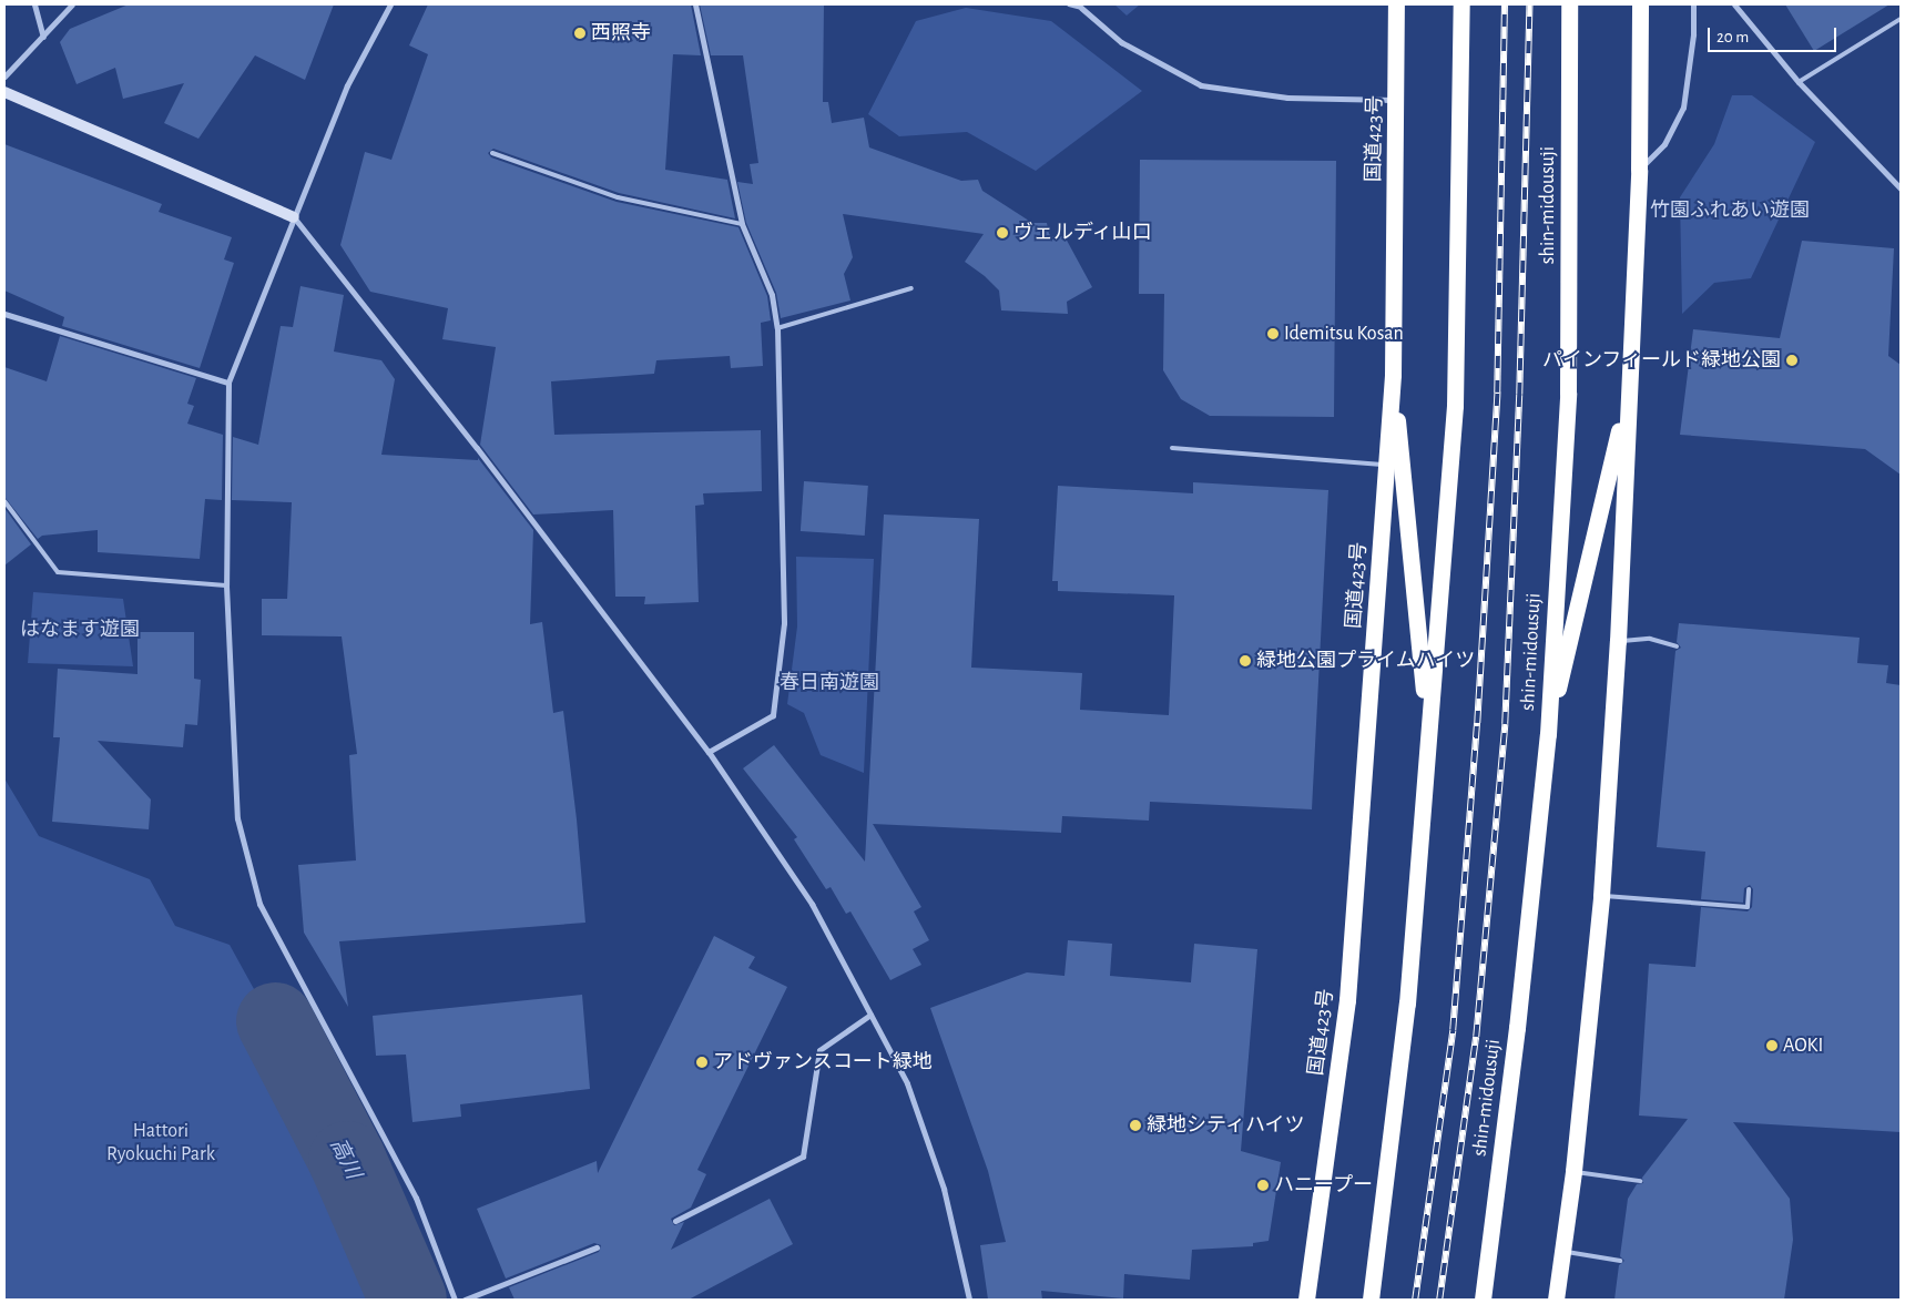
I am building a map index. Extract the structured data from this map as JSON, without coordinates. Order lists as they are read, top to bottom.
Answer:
{
  "streets": {
    "highway": ["国道423号", "shin-midousuji"]
  },
  "water": ["高川"],
  "parks": [
    "竹園ふれあい遊園",
    "はなます遊園",
    "春日南遊園",
    "Hattori Ryokuchi Park"
  ],
  "places": [
    "西照寺",
    "ヴェルディ山口",
    "Idemitsu Kosan",
    "パインフィールド緑地公園",
    "緑地公園プライムハイツ",
    "AOKI",
    "アドヴァンスコート緑地",
    "緑地シティハイツ",
    "ハニープー"
  ],
  "scale_bar": "20 m"
}
